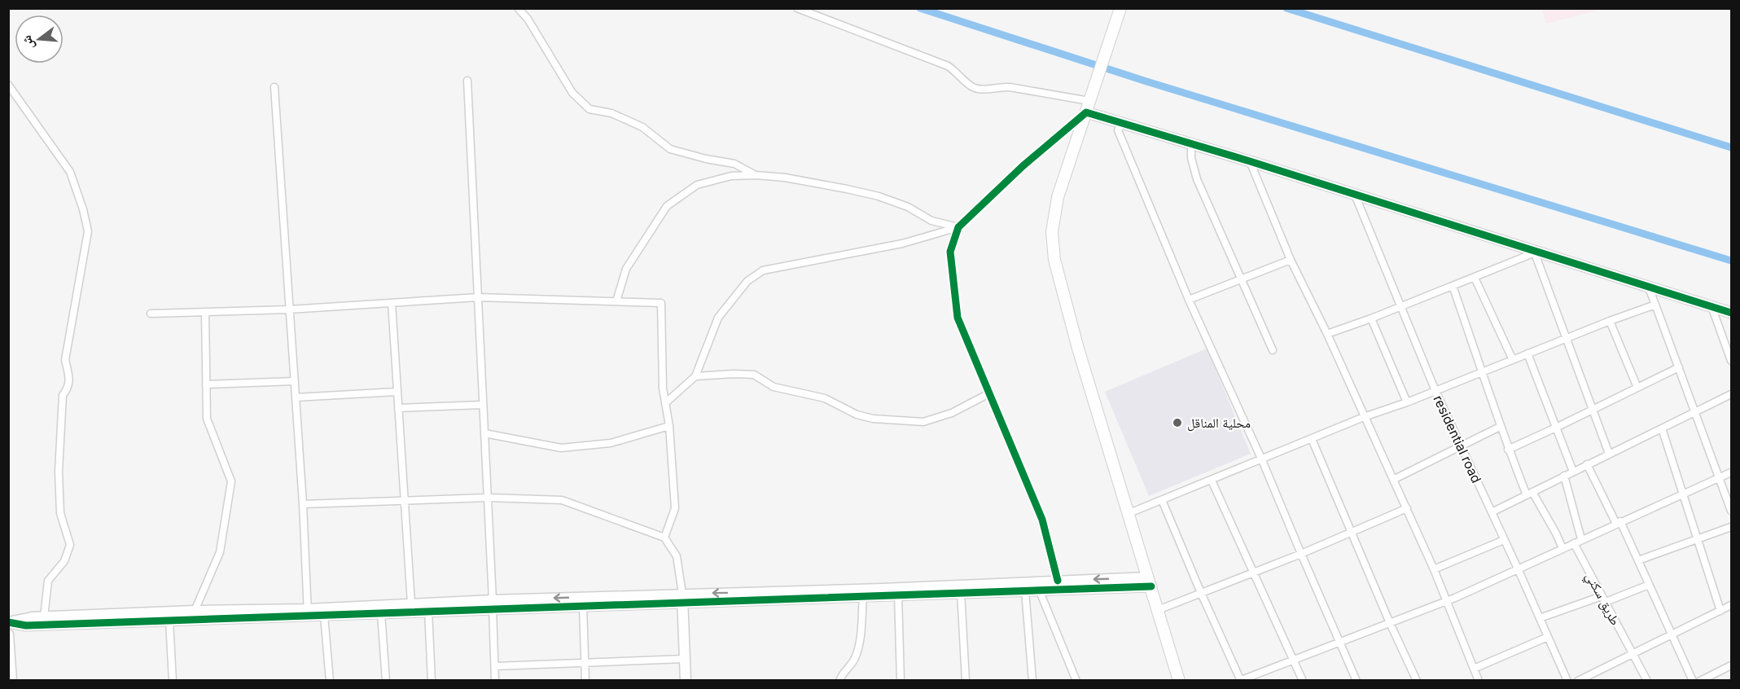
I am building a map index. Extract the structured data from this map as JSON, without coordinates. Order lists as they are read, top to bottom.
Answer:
{
  "streets": {
    "street": ["residential road", "طريق سكني"]
  },
  "places": ["محلية المناقل"],
  "north": "left"
}
